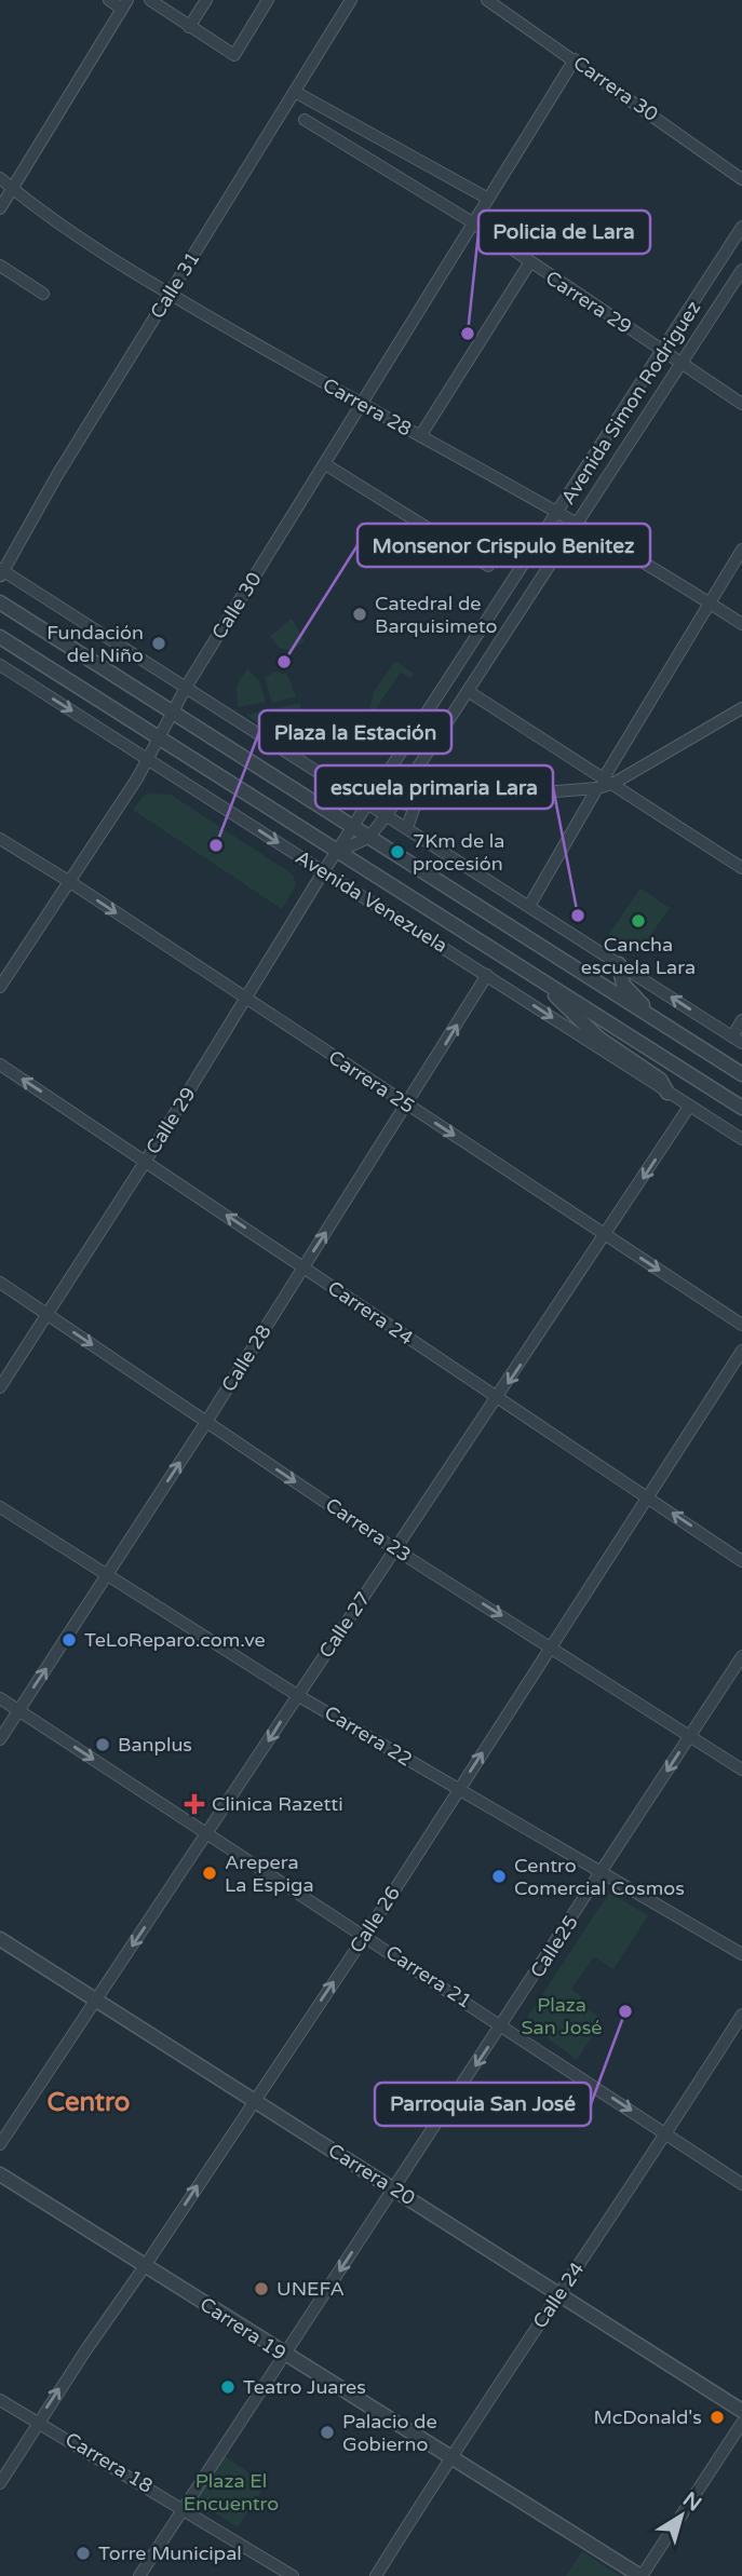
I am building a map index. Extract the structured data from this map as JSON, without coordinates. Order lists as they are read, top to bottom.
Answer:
{
  "streets": {
    "street": [
      "Carrera 30",
      "Calle 31",
      "Carrera 29",
      "Avenida Simon Rodriguez",
      "Carrera 28",
      "Calle 30",
      "Avenida Venezuela",
      "Carrera 25",
      "Calle 29",
      "Carrera 24",
      "Calle 28",
      "Carrera 23",
      "Calle 27",
      "Carrera 22",
      "Calle 26",
      "Calle25",
      "Carrera 21",
      "Carrera 20",
      "Calle 24",
      "Carrera 19",
      "Carrera 18"
    ]
  },
  "crossings": [
    ["Carrera 30", "Calle 30"],
    ["Calle 31", "Carrera 28"],
    ["Carrera 29", "Avenida Simon Rodriguez"],
    ["Carrera 29", "Calle 30"],
    ["Avenida Simon Rodriguez", "Carrera 28"],
    ["Avenida Simon Rodriguez", "Avenida Venezuela"],
    ["Avenida Simon Rodriguez", "Calle 29"],
    ["Carrera 28", "Calle 30"],
    ["Calle 30", "Avenida Venezuela"],
    ["Calle 30", "Carrera 25"],
    ["Avenida Venezuela", "Calle 29"],
    ["Avenida Venezuela", "Calle 28"],
    ["Avenida Venezuela", "Calle 27"],
    ["Carrera 25", "Calle 29"],
    ["Carrera 25", "Calle 28"],
    ["Carrera 25", "Calle 27"],
    ["Calle 29", "Carrera 24"],
    ["Calle 29", "Carrera 23"],
    ["Carrera 24", "Calle 28"],
    ["Carrera 24", "Calle 27"],
    ["Carrera 24", "Calle 26"],
    ["Calle 28", "Carrera 23"],
    ["Calle 28", "Carrera 22"],
    ["Calle 28", "Carrera 21"],
    ["Carrera 23", "Calle 27"],
    ["Carrera 23", "Calle 26"],
    ["Carrera 23", "Calle25"],
    ["Calle 27", "Carrera 22"],
    ["Calle 27", "Carrera 21"],
    ["Calle 27", "Carrera 20"],
    ["Carrera 22", "Calle 26"],
    ["Carrera 22", "Calle25"],
    ["Calle 26", "Carrera 21"],
    ["Calle 26", "Carrera 20"],
    ["Calle 26", "Carrera 19"],
    ["Calle 26", "Carrera 18"],
    ["Calle25", "Carrera 21"],
    ["Calle25", "Carrera 20"],
    ["Calle25", "Carrera 19"],
    ["Calle25", "Carrera 18"],
    ["Carrera 21", "Calle 24"],
    ["Carrera 20", "Calle 24"],
    ["Calle 24", "Carrera 19"]
  ],
  "one_way": [
    "Carrera 25",
    "Carrera 24",
    "Calle 28",
    "Carrera 23",
    "Calle 27",
    "Calle 26",
    "Calle25",
    "Carrera 21"
  ],
  "districts": ["Centro"],
  "parks": ["Plaza San José", "Plaza El Encuentro"],
  "places": {
    "other": [
      "Policia de Lara",
      "Catedral de Barquisimeto",
      "Fundación del Niño",
      "Monsenor Crispulo Benitez",
      "Plaza la Estación",
      "7Km de la procesión",
      "escuela primaria Lara",
      "Cancha escuela Lara",
      "TeLoReparo.com.ve",
      "Banplus",
      "Arepera La Espiga",
      "Centro Comercial Cosmos",
      "Parroquia San José",
      "UNEFA",
      "Teatro Juares",
      "McDonald's",
      "Palacio de Gobierno",
      "Torre Municipal"
    ],
    "health": ["Clinica Razetti"]
  },
  "north": "top right"
}
